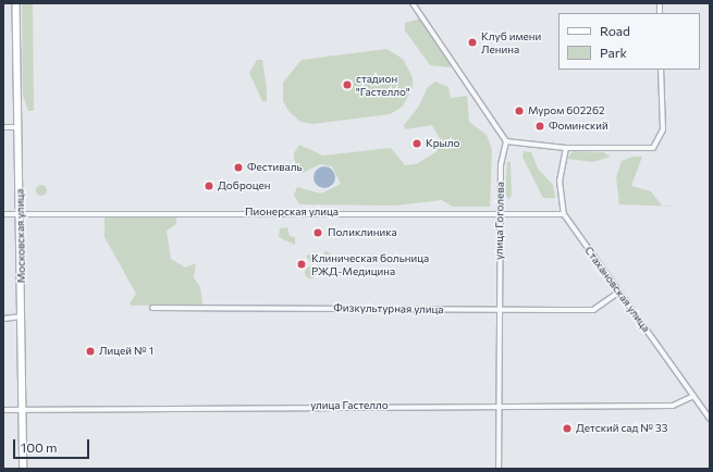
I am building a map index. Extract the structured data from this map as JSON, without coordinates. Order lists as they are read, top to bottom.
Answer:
{
  "streets": {
    "main road": ["Московская улица"],
    "street": [
      "Пионерская улица",
      "улица Гоголева",
      "Стахановская улица",
      "Физкультурная улица",
      "улица Гастелло"
    ]
  },
  "crossings": [
    ["Пионерская улица", "улица Гоголева"],
    ["Пионерская улица", "Московская улица"],
    ["Пионерская улица", "Стахановская улица"],
    ["улица Гоголева", "Физкультурная улица"],
    ["улица Гоголева", "улица Гастелло"],
    ["Московская улица", "улица Гастелло"],
    ["Стахановская улица", "Физкультурная улица"],
    ["Стахановская улица", "улица Гастелло"]
  ],
  "places": [
    "Клуб имени Ленина",
    "стадион \"Гастелло\"",
    "Муром 602262",
    "Фоминский",
    "Крыло",
    "Фестиваль",
    "Доброцен",
    "Поликлиника",
    "Клиническая больница РЖД-Медицина",
    "Лицей № 1",
    "Детский сад № 33"
  ],
  "legend": ["Road", "Park"],
  "scale_bar": "100 m"
}
